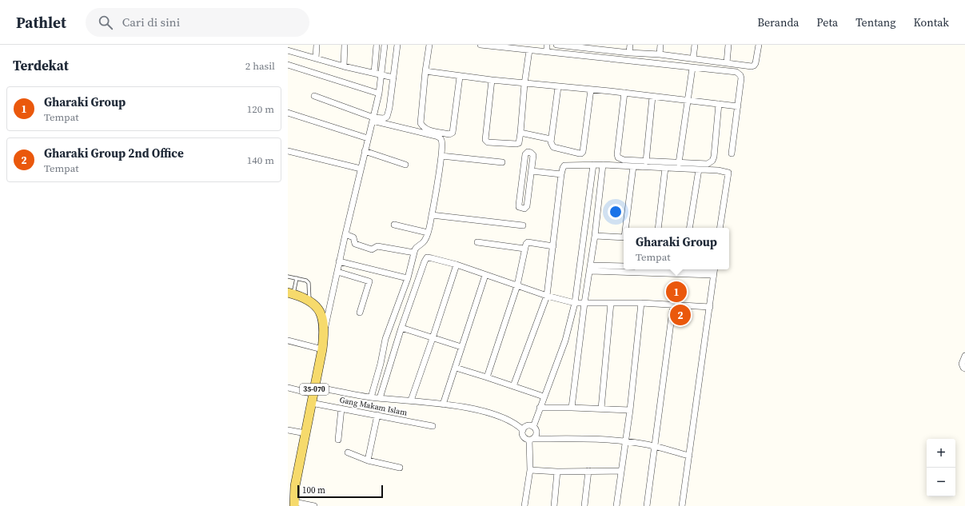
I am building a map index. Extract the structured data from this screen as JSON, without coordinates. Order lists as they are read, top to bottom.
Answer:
{
  "streets": {
    "main road": ["35-070"],
    "street": ["Gang Makam Islam"]
  },
  "crossings": [
    ["35-070", "Gang Makam Islam"]
  ],
  "scale_bar": "100 m",
  "page": {
    "header": "Pathlet",
    "search": "Cari di sini",
    "nav": [
      "Beranda",
      "Peta",
      "Tentang",
      "Kontak"
    ],
    "heading": ["Terdekat", "2 hasil"],
    "list": [
      {
        "mark": "1",
        "name": "Gharaki Group",
        "note": "Tempat",
        "value": "120 m"
      },
      {
        "mark": "2",
        "name": "Gharaki Group 2nd Office",
        "note": "Tempat",
        "value": "140 m"
      }
    ],
    "popup": ["Gharaki Group", "Tempat"],
    "pins": ["1", "2"],
    "map_buttons": ["+", "−"],
    "scale": "100 m"
  }
}
